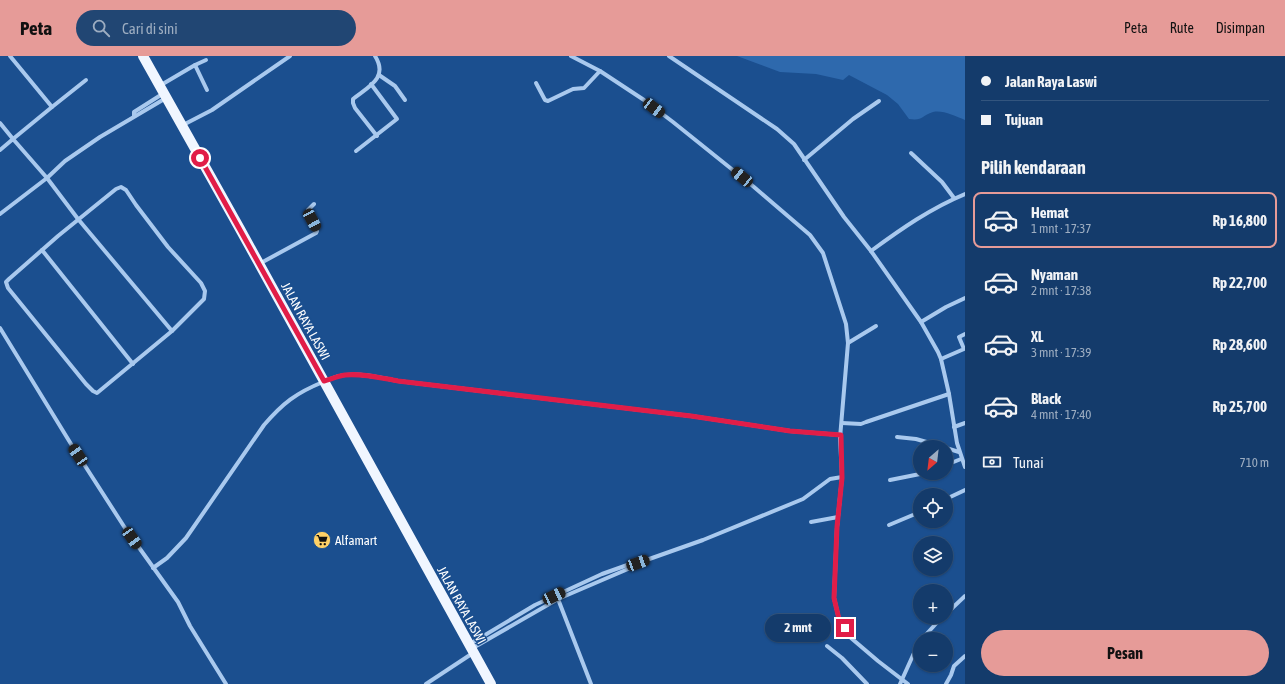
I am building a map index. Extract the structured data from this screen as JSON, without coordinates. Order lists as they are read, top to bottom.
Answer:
{
  "streets": {
    "main road": ["JALAN RAYA LASWI"]
  },
  "places": {
    "supermarket": ["Alfamart"]
  },
  "north": "bottom left",
  "page": {
    "header": "Peta",
    "search": "Cari di sini",
    "nav": ["Peta", "Rute", "Disimpan"],
    "banner": ["Jalan Raya Laswi", "Tujuan"],
    "heading": "Pilih kendaraan",
    "list": [
      {
        "name": "Hemat",
        "note": "1 mnt · 17:37",
        "value": "Rp 16,800"
      },
      {
        "name": "Nyaman",
        "note": "2 mnt · 17:38",
        "value": "Rp 22,700"
      },
      {
        "name": "XL",
        "note": "3 mnt · 17:39",
        "value": "Rp 28,600"
      },
      {
        "name": "Black",
        "note": "4 mnt · 17:40",
        "value": "Rp 25,700"
      }
    ],
    "map_buttons": ["+", "−"],
    "pay": ["Tunai", "710 m"],
    "bubble": "2 mnt",
    "buttons": "Pesan"
  }
}
